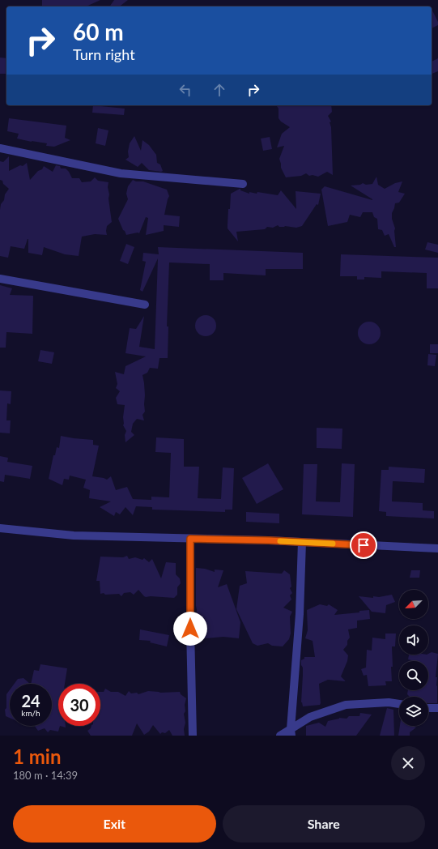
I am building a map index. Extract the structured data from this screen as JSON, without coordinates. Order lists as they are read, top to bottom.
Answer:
{
  "north": "bottom left",
  "page": {
    "turn": ["60 m", "Turn right"],
    "speed": "24 km/h",
    "limit": "30",
    "heading": ["1 min", "180 m · 14:39"],
    "buttons": ["Exit", "Share"]
  }
}
